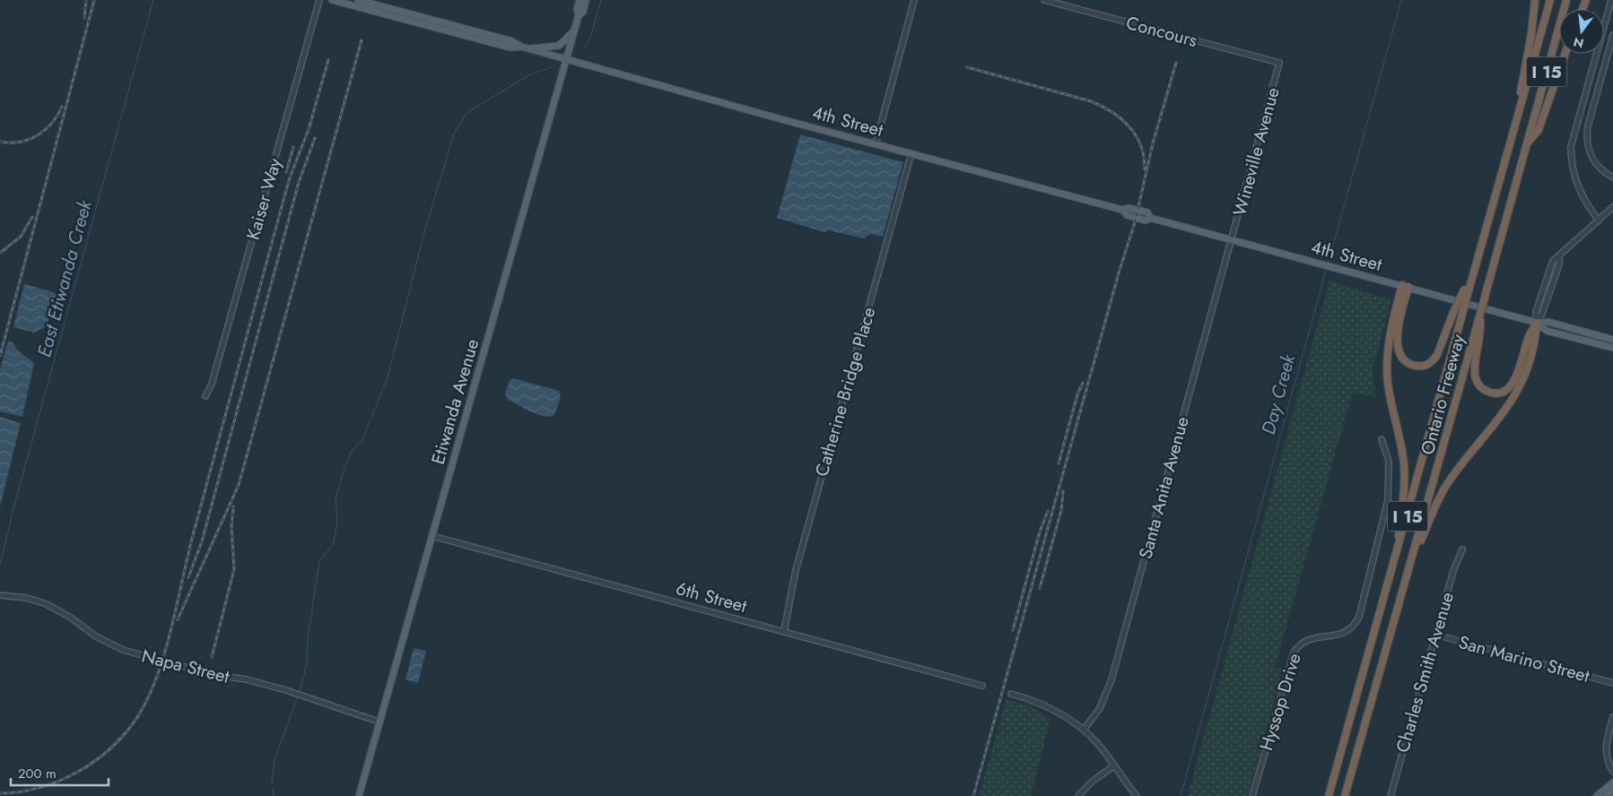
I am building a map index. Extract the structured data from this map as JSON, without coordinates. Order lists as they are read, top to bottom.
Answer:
{
  "streets": {
    "highway": ["I 15", "Ontario Freeway"],
    "main road": ["4th Street", "Etiwanda Avenue"],
    "street": [
      "Concours",
      "Wineville Avenue",
      "Kaiser Way",
      "Catherine Bridge Place",
      "Santa Anita Avenue",
      "6th Street",
      "San Marino Street",
      "Napa Street",
      "Charles Smith Avenue",
      "Hyssop Drive"
    ]
  },
  "crossings": [
    ["Concours", "Wineville Avenue"],
    ["4th Street", "Wineville Avenue"],
    ["4th Street", "Catherine Bridge Place"],
    ["4th Street", "Etiwanda Avenue"],
    ["4th Street", "Santa Anita Avenue"],
    ["Wineville Avenue", "Santa Anita Avenue"],
    ["Catherine Bridge Place", "6th Street"],
    ["Etiwanda Avenue", "6th Street"],
    ["Etiwanda Avenue", "Napa Street"],
    ["San Marino Street", "Charles Smith Avenue"]
  ],
  "water": ["East Etiwanda Creek", "Day Creek"],
  "scale_bar": "200 m",
  "north": "bottom"
}
